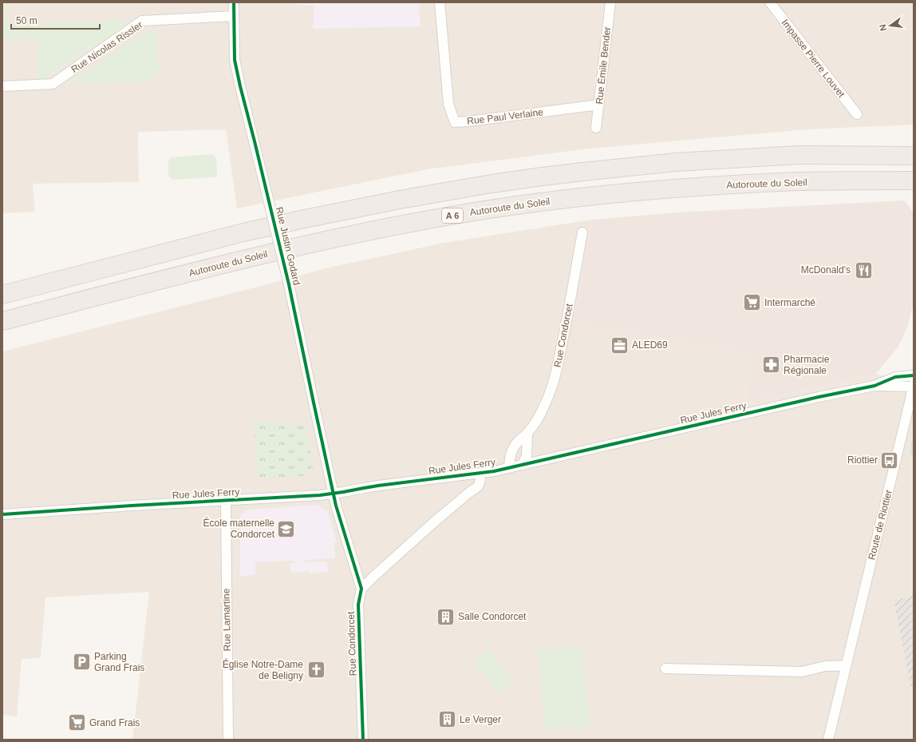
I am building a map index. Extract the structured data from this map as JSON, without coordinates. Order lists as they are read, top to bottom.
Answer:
{
  "streets": {
    "highway": ["Autoroute du Soleil", "A 6"],
    "street": [
      "Rue Nicolas Rissler",
      "Impasse Pierre Louvet",
      "Rue Émile Bender",
      "Rue Paul Verlaine",
      "Rue Justin Godard",
      "Rue Condorcet",
      "Rue Jules Ferry",
      "Route de Riottier",
      "Rue Lamartine"
    ]
  },
  "crossings": [
    ["Rue Nicolas Rissler", "Rue Justin Godard"],
    ["Rue Émile Bender", "Rue Paul Verlaine"],
    ["Rue Justin Godard", "Rue Condorcet"],
    ["Rue Justin Godard", "Rue Jules Ferry"],
    ["Rue Condorcet", "Rue Jules Ferry"],
    ["Rue Jules Ferry", "Route de Riottier"],
    ["Rue Jules Ferry", "Rue Lamartine"]
  ],
  "places": {
    "restaurant": ["McDonald's"],
    "supermarket": ["Intermarché", "Grand Frais"],
    "office": ["ALED69"],
    "pharmacy": ["Pharmacie Régionale"],
    "bus stop": ["Riottier"],
    "school or university": ["École maternelle Condorcet"],
    "building": ["Salle Condorcet", "Le Verger"],
    "parking": ["Parking Grand Frais"],
    "church": ["Église Notre-Dame de Beligny"]
  },
  "scale_bar": "50 m",
  "north": "left"
}
